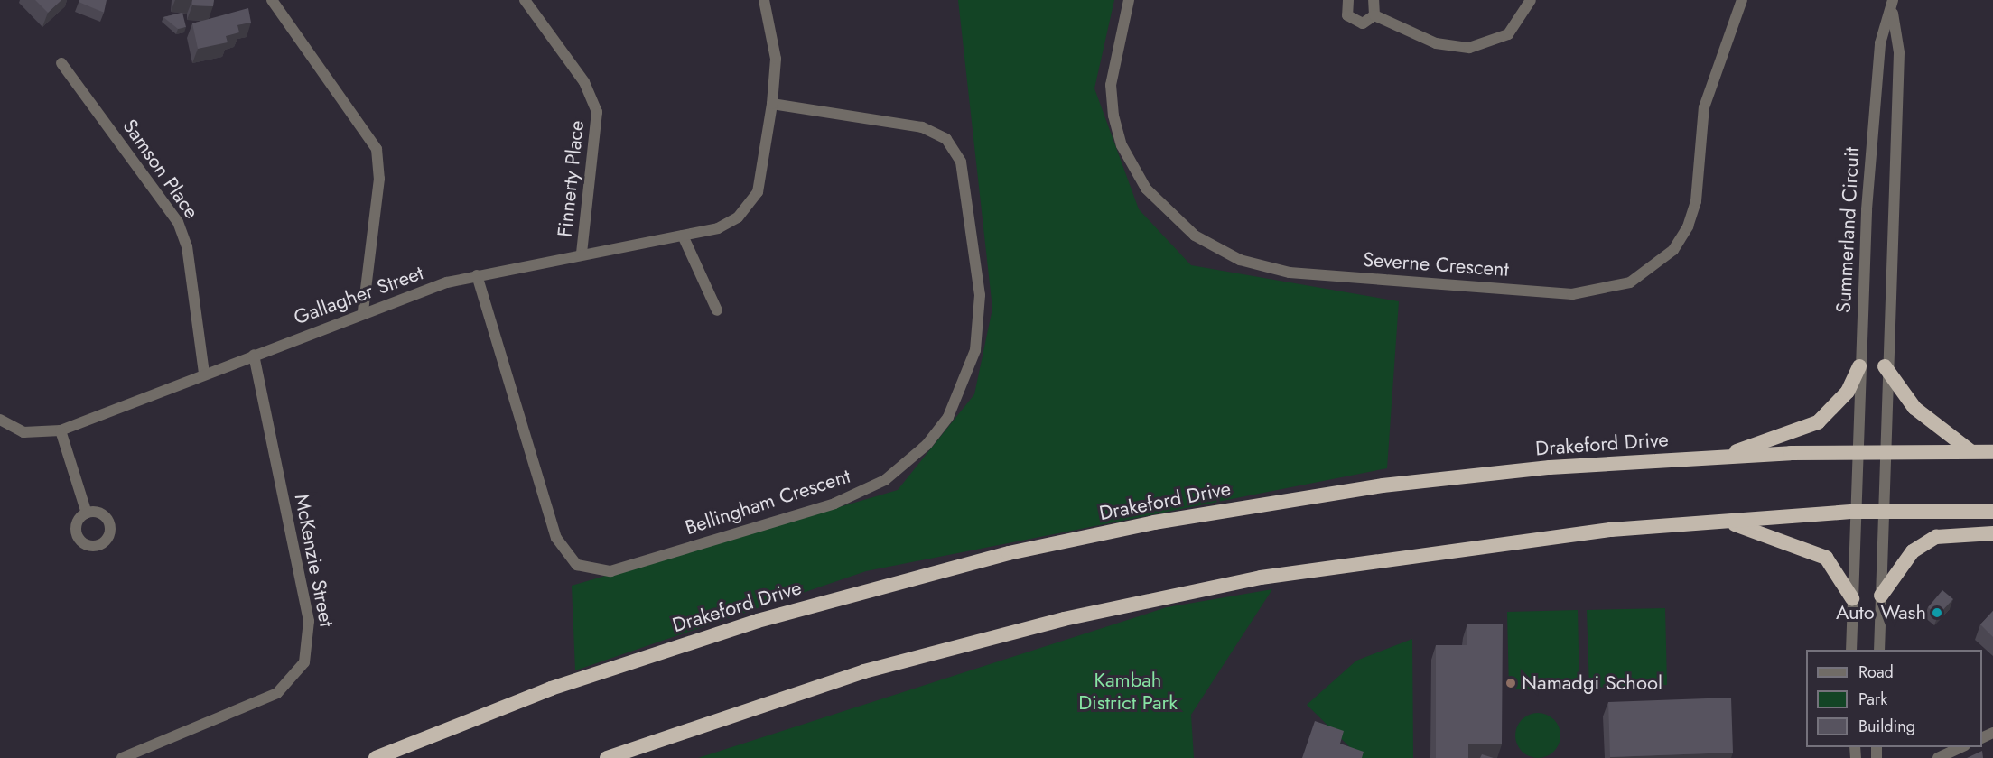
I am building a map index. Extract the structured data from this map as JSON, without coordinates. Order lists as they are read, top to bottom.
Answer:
{
  "streets": {
    "highway": ["Drakeford Drive"],
    "street": [
      "Samson Place",
      "Finnerty Place",
      "Summerland Circuit",
      "Severne Crescent",
      "Gallagher Street",
      "Bellingham Crescent",
      "McKenzie Street"
    ]
  },
  "crossings": [
    ["Samson Place", "Gallagher Street"],
    ["Finnerty Place", "Gallagher Street"],
    ["Summerland Circuit", "Drakeford Drive"],
    ["Gallagher Street", "Bellingham Crescent"],
    ["Gallagher Street", "McKenzie Street"]
  ],
  "parks": ["Kambah District Park"],
  "places": ["Auto Wash", "Namadgi School"],
  "legend": ["Road", "Park", "Building"]
}
